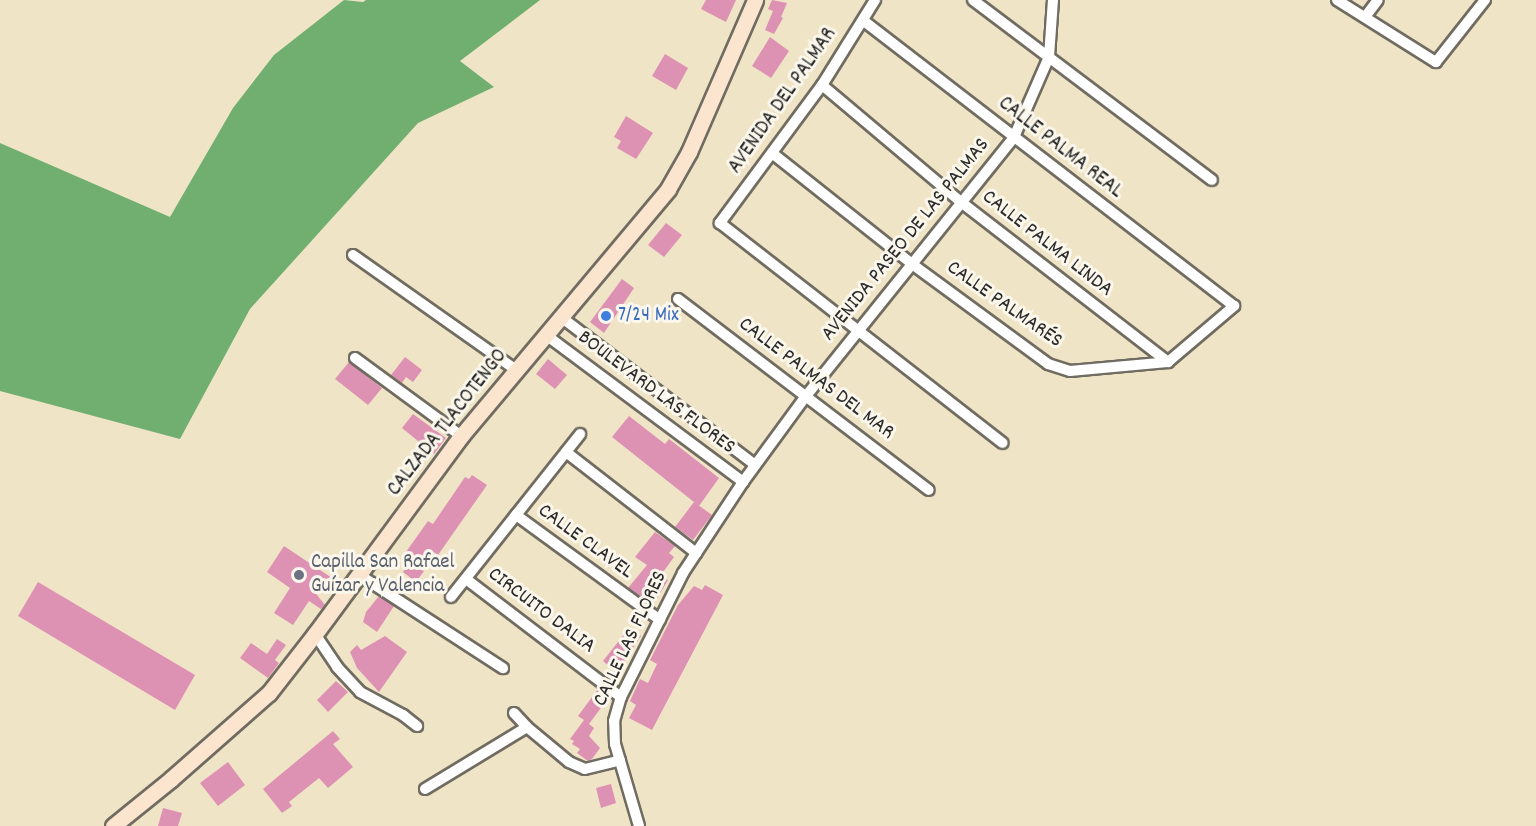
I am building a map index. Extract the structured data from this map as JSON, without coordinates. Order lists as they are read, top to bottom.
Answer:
{
  "streets": {
    "street": [
      "AVENIDA DEL PALMAR",
      "CALLE PALMA REAL",
      "AVENIDA PASEO DE LAS PALMAS",
      "CALLE PALMA LINDA",
      "CALLE PALMARÉS",
      "CALLE PALMAS DEL MAR",
      "BOULEVARD LAS FLORES",
      "CALZADA TLACOTENGO",
      "CALLE CLAVEL",
      "CIRCUITO DALIA",
      "CALLE LAS FLORES"
    ]
  },
  "crossings": [
    ["AVENIDA DEL PALMAR", "CALLE PALMA REAL"],
    ["AVENIDA DEL PALMAR", "AVENIDA PASEO DE LAS PALMAS"],
    ["AVENIDA DEL PALMAR", "CALLE PALMA LINDA"],
    ["AVENIDA DEL PALMAR", "CALLE PALMARÉS"],
    ["CALLE PALMA REAL", "AVENIDA PASEO DE LAS PALMAS"],
    ["CALLE PALMA REAL", "CALLE PALMA LINDA"],
    ["CALLE PALMA REAL", "CALLE PALMARÉS"],
    ["AVENIDA PASEO DE LAS PALMAS", "CALLE PALMA LINDA"],
    ["AVENIDA PASEO DE LAS PALMAS", "CALLE PALMARÉS"],
    ["AVENIDA PASEO DE LAS PALMAS", "CALLE PALMAS DEL MAR"],
    ["AVENIDA PASEO DE LAS PALMAS", "BOULEVARD LAS FLORES"],
    ["AVENIDA PASEO DE LAS PALMAS", "CALLE LAS FLORES"],
    ["CALLE PALMA LINDA", "CALLE PALMARÉS"],
    ["BOULEVARD LAS FLORES", "CALZADA TLACOTENGO"],
    ["BOULEVARD LAS FLORES", "CALLE LAS FLORES"],
    ["CALLE CLAVEL", "CIRCUITO DALIA"],
    ["CALLE CLAVEL", "CALLE LAS FLORES"],
    ["CIRCUITO DALIA", "CALLE LAS FLORES"]
  ],
  "places": ["7/24 Mix", "Capilla San Rafael Guízar y Valencia"]
}
